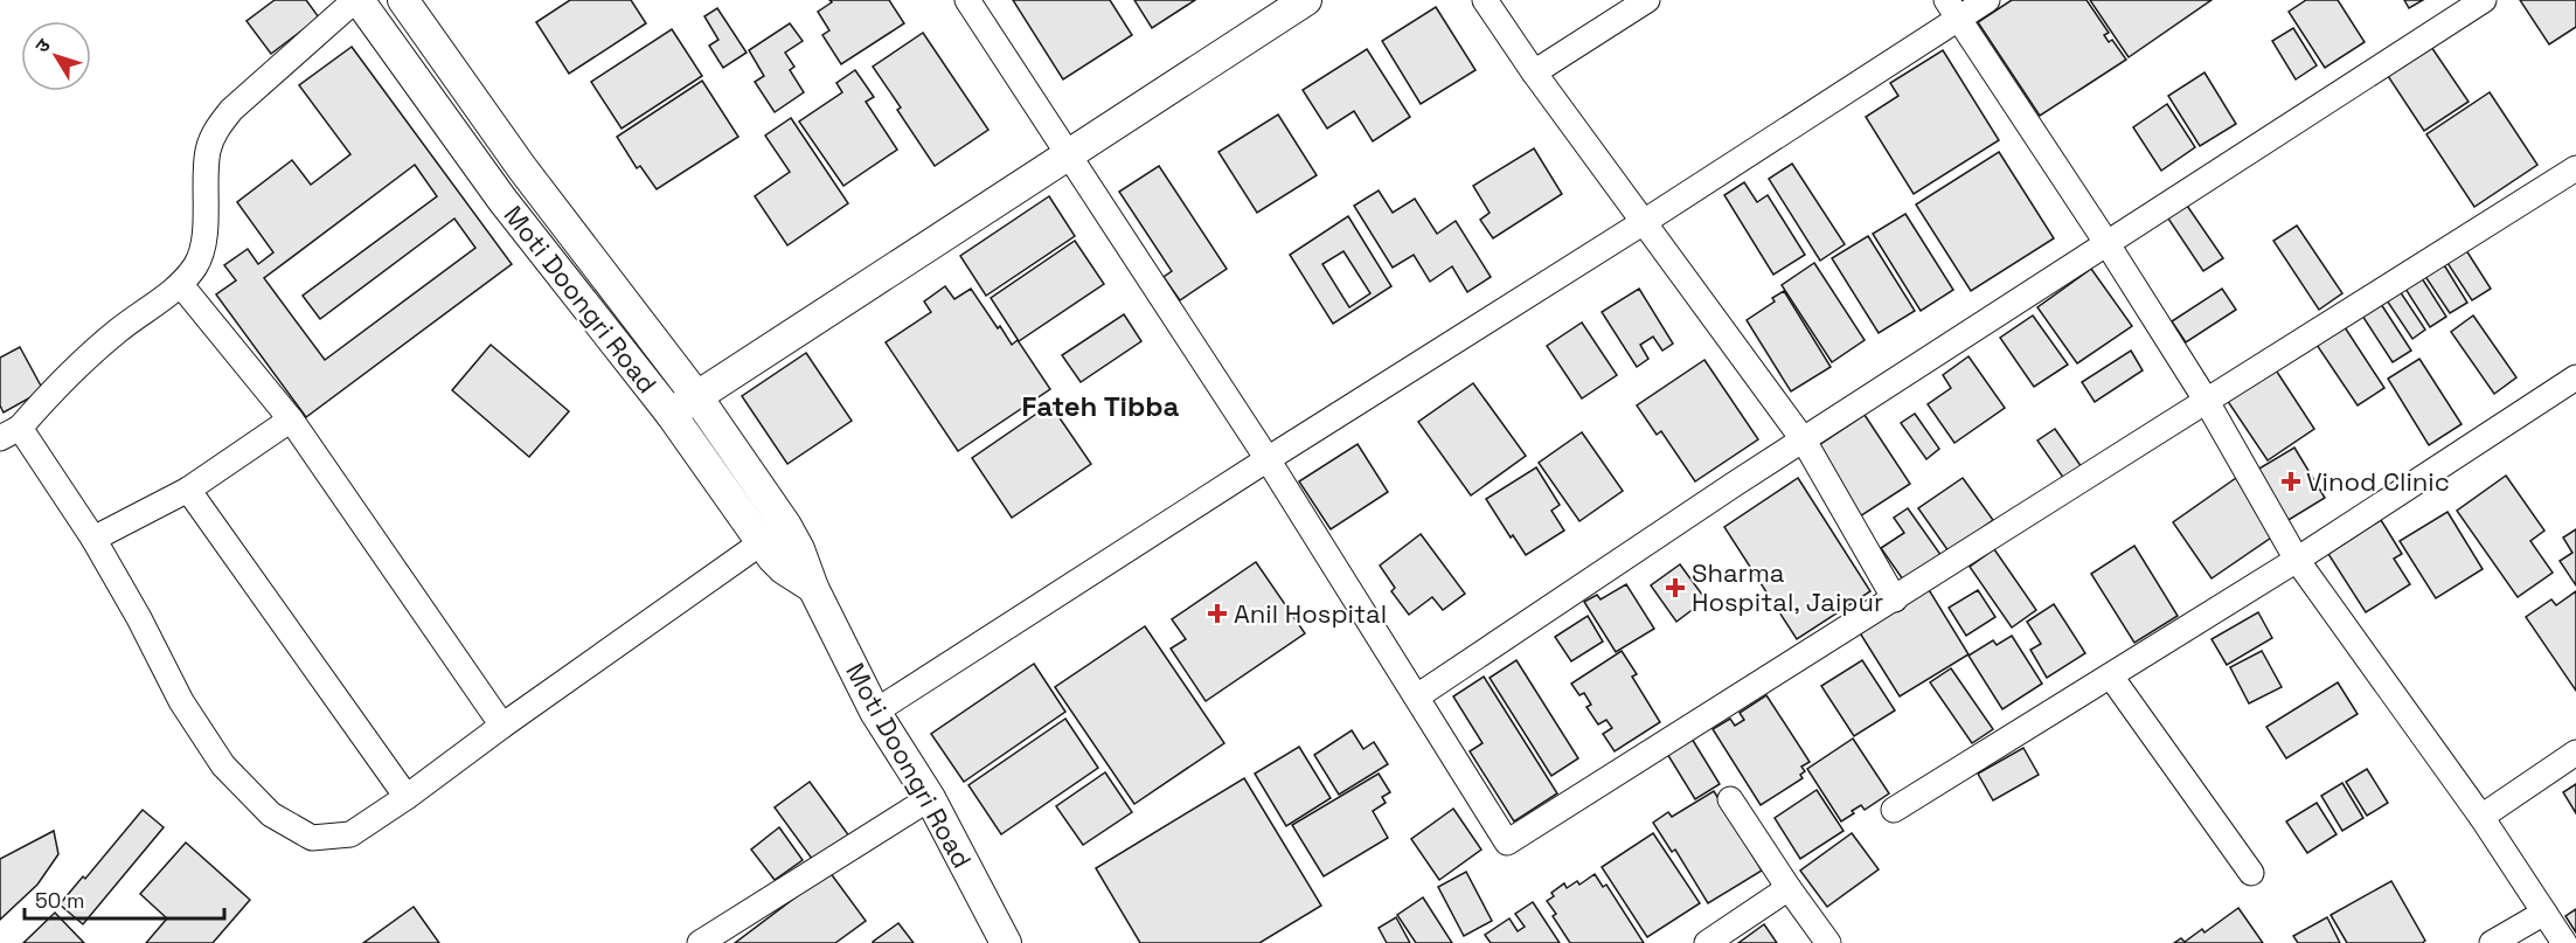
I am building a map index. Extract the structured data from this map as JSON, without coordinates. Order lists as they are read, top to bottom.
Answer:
{
  "streets": {
    "street": ["Moti Doongri Road"]
  },
  "districts": ["Fateh Tibba"],
  "places": {
    "health": ["Vinod Clinic", "Sharma Hospital, Jaipur", "Anil Hospital"]
  },
  "scale_bar": "50 m",
  "north": "top left"
}
